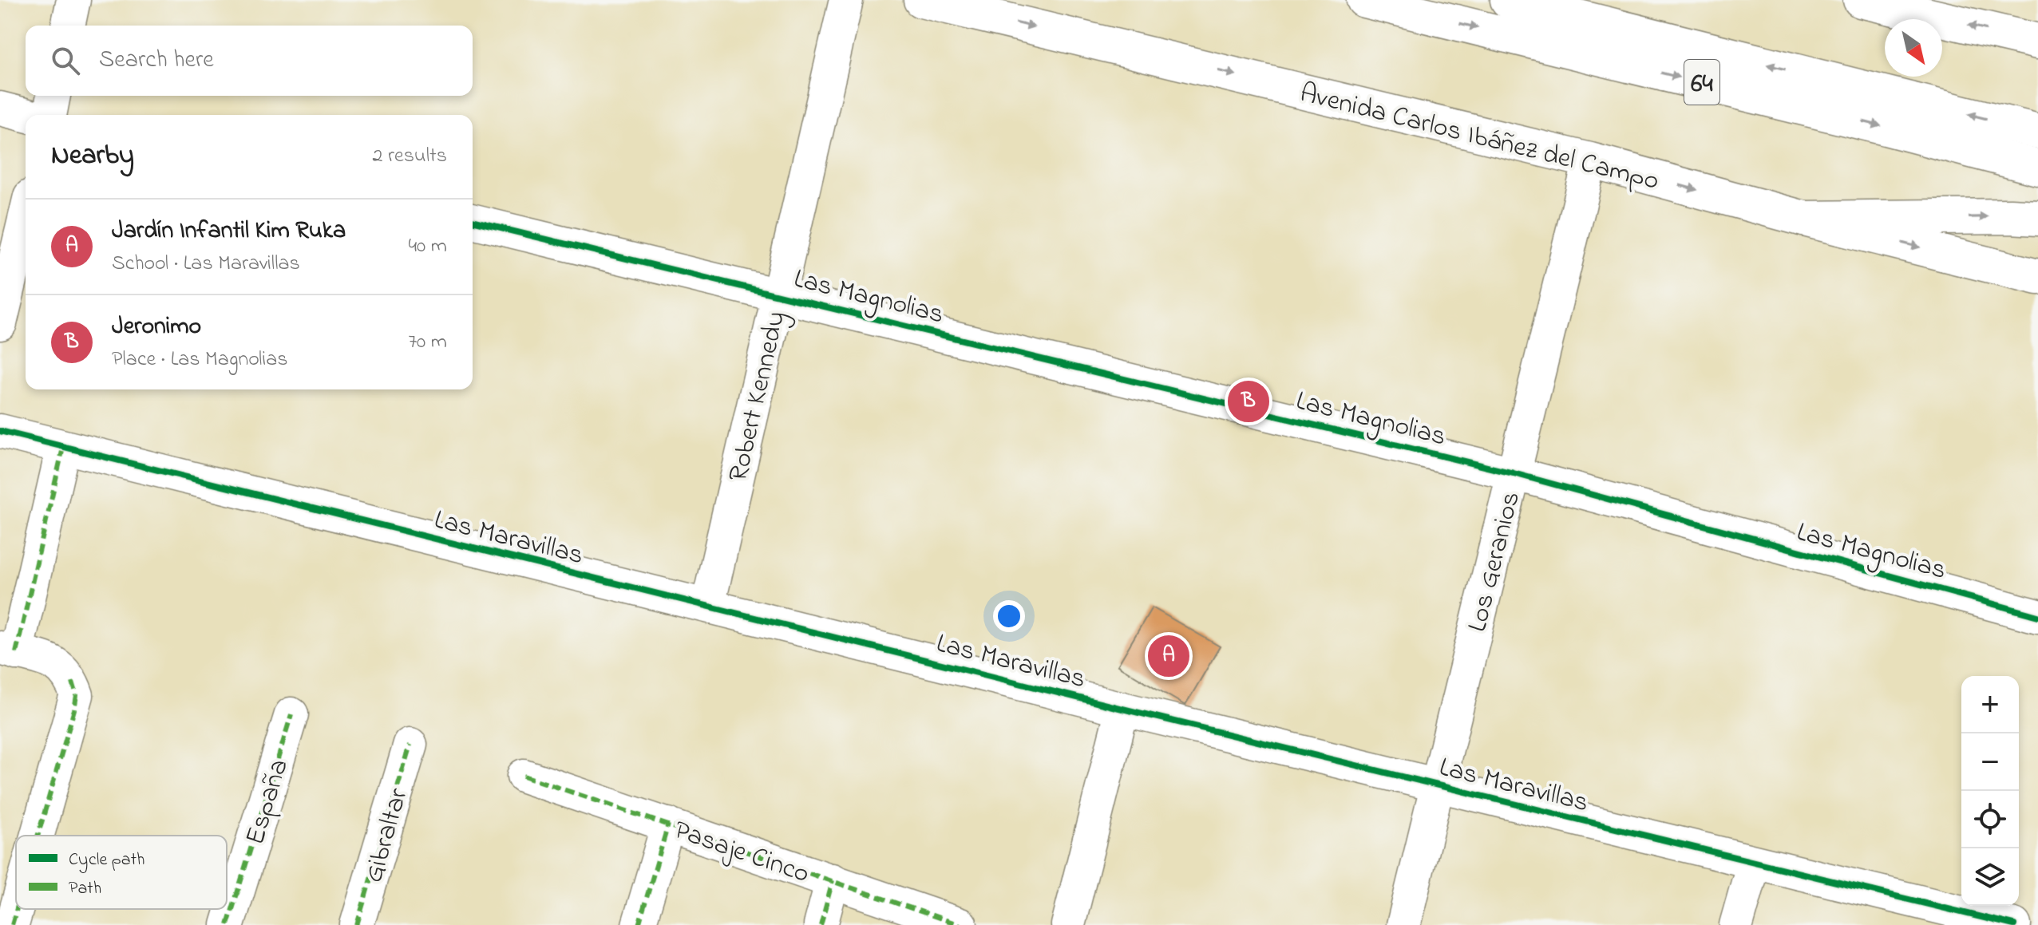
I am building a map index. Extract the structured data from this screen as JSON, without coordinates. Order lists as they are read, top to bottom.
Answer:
{
  "streets": {
    "main road": ["64", "Avenida Carlos Ibáñez del Campo"],
    "street": [
      "Las Magnolias",
      "Robert Kennedy",
      "Las Maravillas",
      "Los Geranios",
      "España",
      "Gibraltar",
      "Pasaje Cinco"
    ]
  },
  "crossings": [
    ["Avenida Carlos Ibáñez del Campo", "Los Geranios"],
    ["Las Magnolias", "Robert Kennedy"],
    ["Las Magnolias", "Los Geranios"],
    ["Robert Kennedy", "Las Maravillas"],
    ["Las Maravillas", "Los Geranios"]
  ],
  "legend": ["Cycle path", "Path"],
  "north": "bottom right",
  "page": {
    "search": "Search here",
    "heading": ["Nearby", "2 results"],
    "list": [
      {
        "mark": "A",
        "name": "Jardín Infantil Kim Ruka",
        "note": "School · Las Maravillas",
        "value": "40 m"
      },
      {
        "mark": "B",
        "name": "Jeronimo",
        "note": "Place · Las Magnolias",
        "value": "70 m"
      }
    ],
    "pins": ["B", "A"],
    "map_buttons": ["+", "−"]
  }
}
